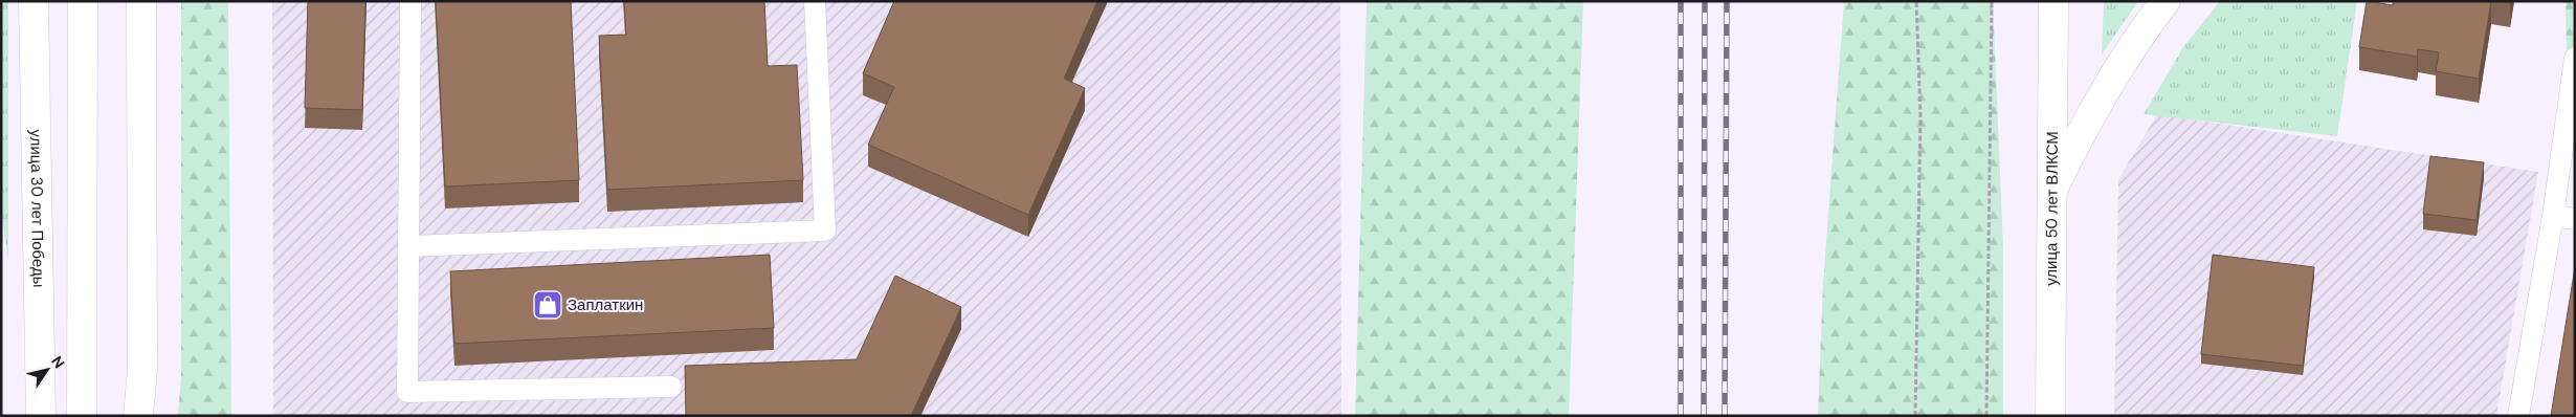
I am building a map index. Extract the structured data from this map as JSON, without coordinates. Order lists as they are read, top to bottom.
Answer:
{
  "streets": {
    "street": ["улица 30 лет Победы", "улица 50 лет ВЛКСМ"]
  },
  "places": {
    "shop": ["Заплаткин"]
  },
  "north": "top right"
}
